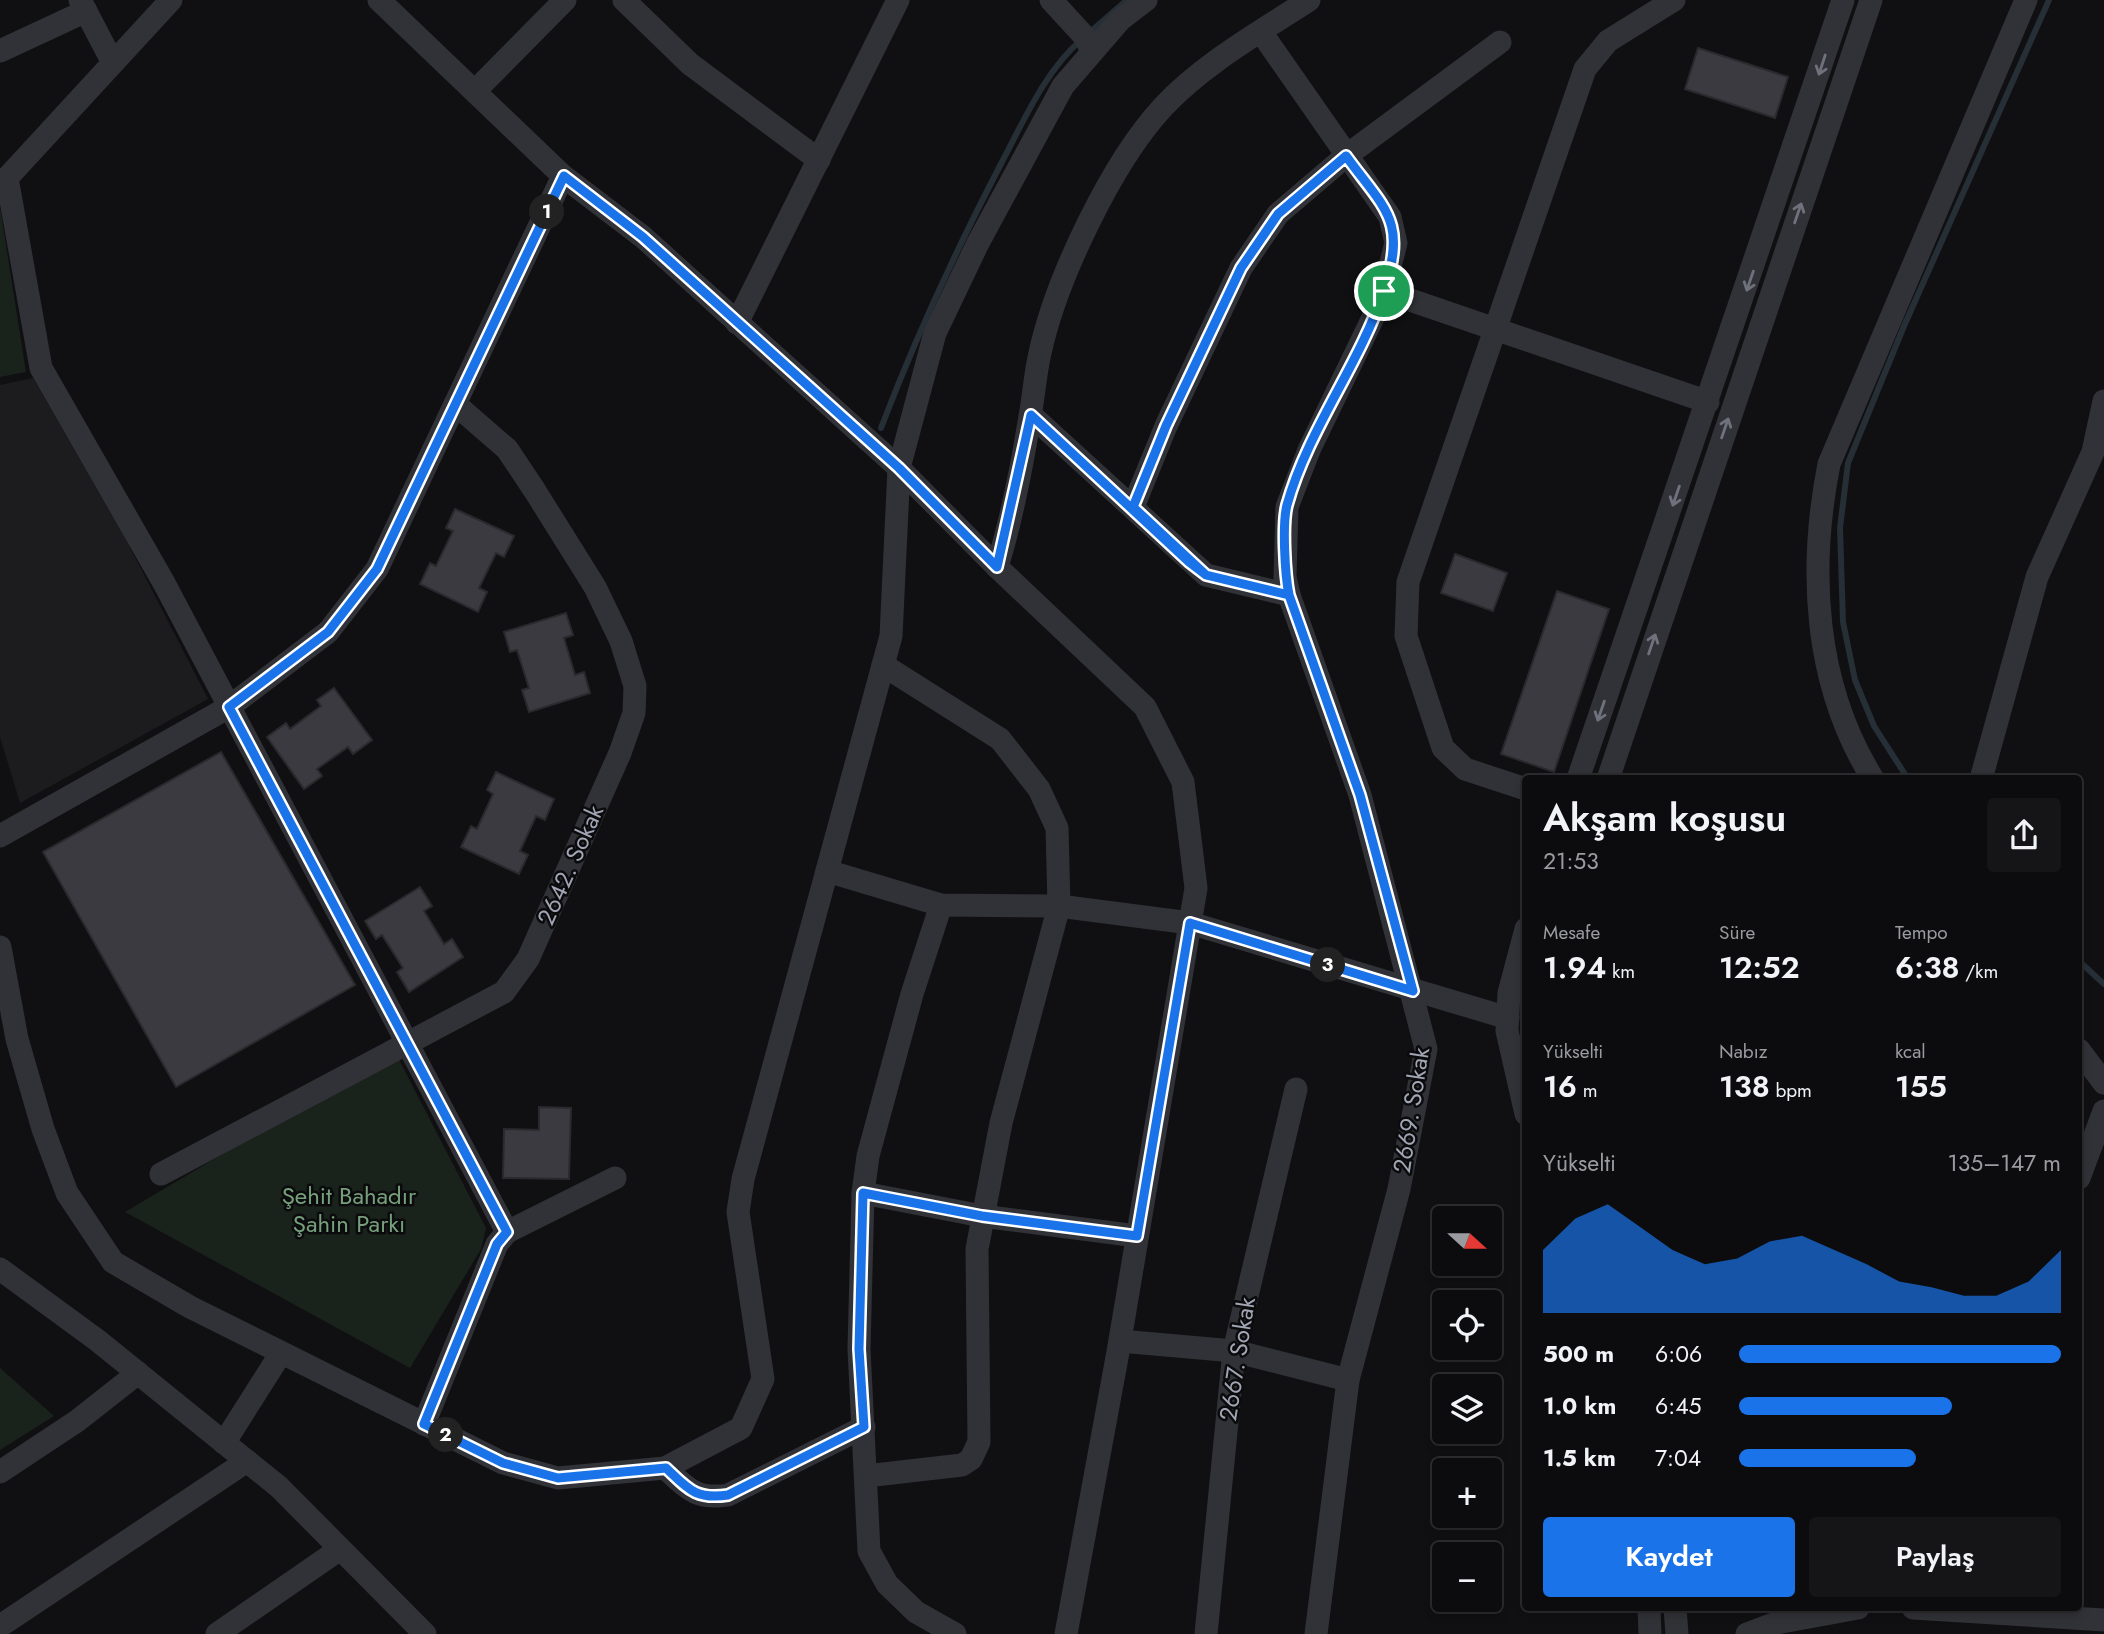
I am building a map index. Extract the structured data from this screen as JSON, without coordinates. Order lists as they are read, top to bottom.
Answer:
{
  "streets": {
    "street": ["2642. Sokak", "2669. Sokak", "2667. Sokak"]
  },
  "parks": ["Şehit Bahadır Şahin Parkı"],
  "north": "right",
  "page": {
    "pins": ["1", "3", "2"],
    "heading": ["Akşam koşusu", "21:53"],
    "stats": [
      ["Mesafe", "1.94 km"],
      ["Süre", "12:52"],
      ["Tempo", "6:38 /km"],
      ["Yükselti", "16 m"],
      ["Nabız", "138 bpm"],
      ["kcal", "155"]
    ],
    "chart": ["Yükselti", "135–147 m"],
    "map_buttons": ["+", "−"],
    "list": [
      {
        "name": "500 m",
        "note": "6:06"
      },
      {
        "name": "1.0 km",
        "note": "6:45"
      },
      {
        "name": "1.5 km",
        "note": "7:04"
      }
    ],
    "buttons": ["Kaydet", "Paylaş"]
  }
}
